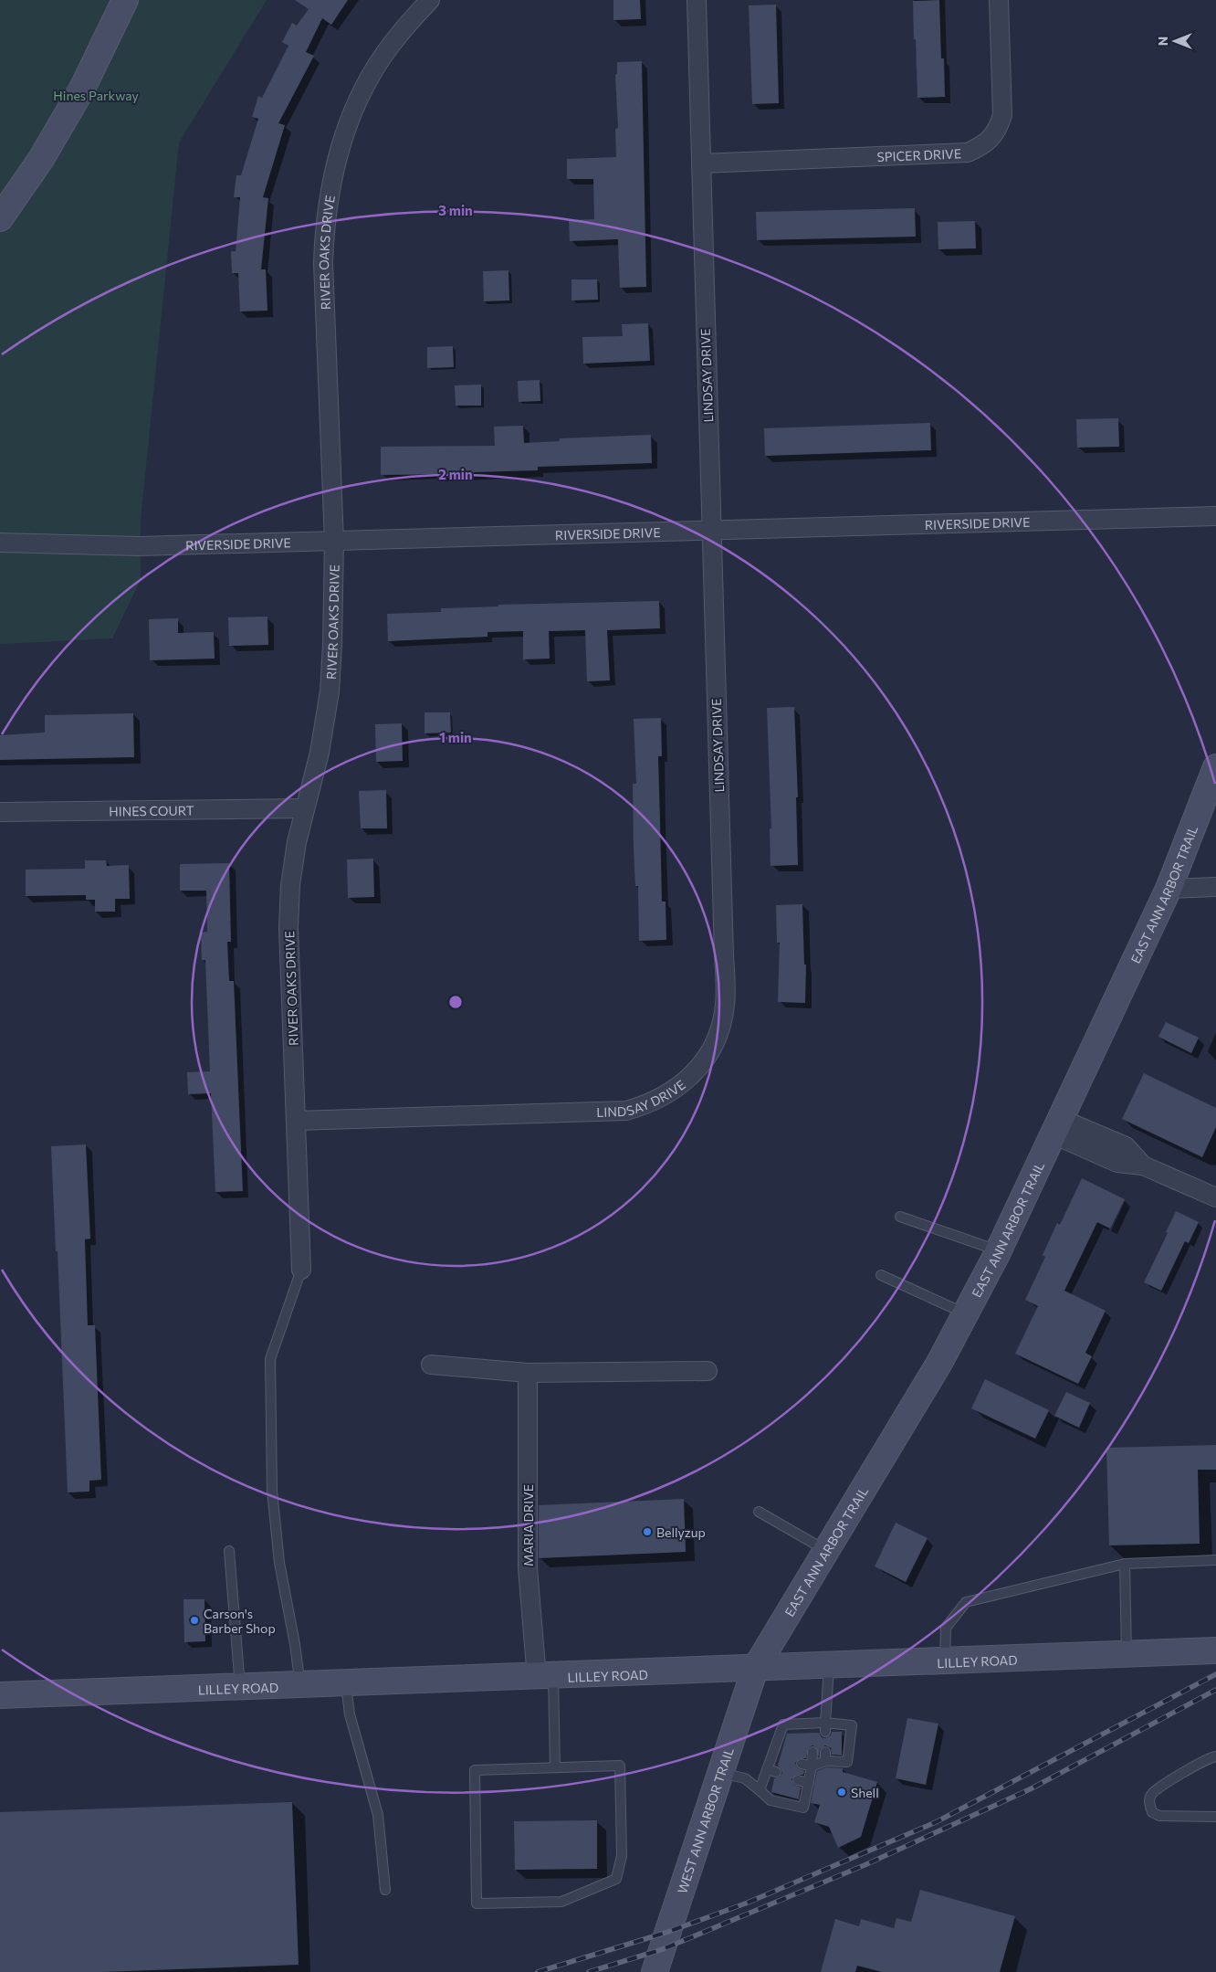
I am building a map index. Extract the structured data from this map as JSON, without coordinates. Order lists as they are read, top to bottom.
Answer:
{
  "streets": {
    "street": [
      "SPICER DRIVE",
      "RIVER OAKS DRIVE",
      "LINDSAY DRIVE",
      "RIVERSIDE DRIVE",
      "HINES COURT",
      "EAST ANN ARBOR TRAIL",
      "MARIA DRIVE",
      "LILLEY ROAD",
      "WEST ANN ARBOR TRAIL"
    ]
  },
  "crossings": [
    ["SPICER DRIVE", "LINDSAY DRIVE"],
    ["RIVER OAKS DRIVE", "LINDSAY DRIVE"],
    ["RIVER OAKS DRIVE", "RIVERSIDE DRIVE"],
    ["RIVER OAKS DRIVE", "HINES COURT"],
    ["LINDSAY DRIVE", "RIVERSIDE DRIVE"],
    ["EAST ANN ARBOR TRAIL", "LILLEY ROAD"],
    ["EAST ANN ARBOR TRAIL", "WEST ANN ARBOR TRAIL"],
    ["MARIA DRIVE", "LILLEY ROAD"],
    ["LILLEY ROAD", "WEST ANN ARBOR TRAIL"]
  ],
  "parks": ["Hines Parkway"],
  "places": ["Bellyzup", "Carson's Barber Shop", "Shell"],
  "north": "left",
  "rings": ["3 min", "2 min", "1 min"]
}
